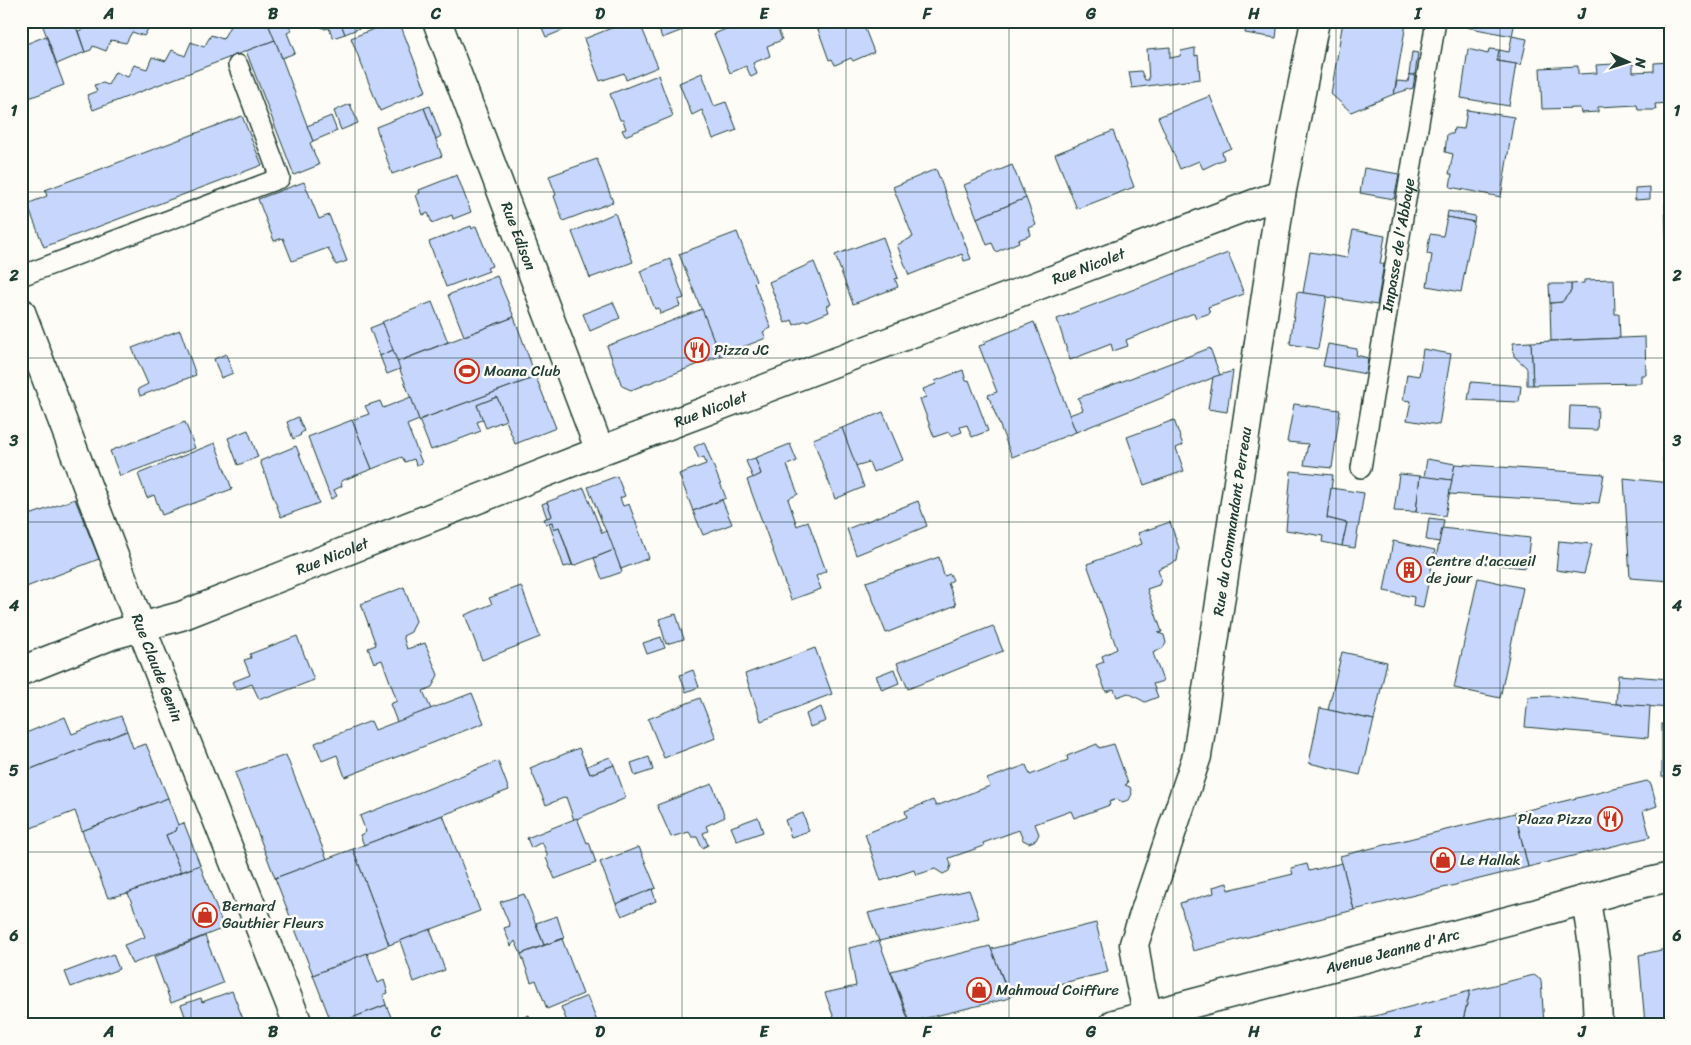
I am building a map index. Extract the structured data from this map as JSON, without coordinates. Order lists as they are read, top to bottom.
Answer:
{
  "streets": {
    "street": [
      "Rue Edison",
      "Rue Nicolet",
      "Rue du Commandant Perreau",
      "Rue Claude Genin",
      "Avenue Jeanne d'Arc"
    ],
    "lane": ["Impasse de l'Abbaye"]
  },
  "crossings": [
    ["Rue Edison", "Rue Nicolet"],
    ["Rue Nicolet", "Rue du Commandant Perreau"],
    ["Rue Nicolet", "Rue Claude Genin"],
    ["Rue du Commandant Perreau", "Avenue Jeanne d'Arc"]
  ],
  "places": {
    "restaurant": ["Pizza JC", "Plaza Pizza"],
    "sports": ["Moana Club"],
    "building": ["Centre d'accueil de jour"],
    "shop": ["Le Hallak", "Bernard Gauthier Fleurs", "Mahmoud Coiffure"]
  },
  "north": "right",
  "grid": {
    "columns": [
      "A",
      "B",
      "C",
      "D",
      "E",
      "F",
      "G",
      "H",
      "I",
      "J"
    ],
    "rows": [
      "1",
      "2",
      "3",
      "4",
      "5",
      "6"
    ]
  }
}
